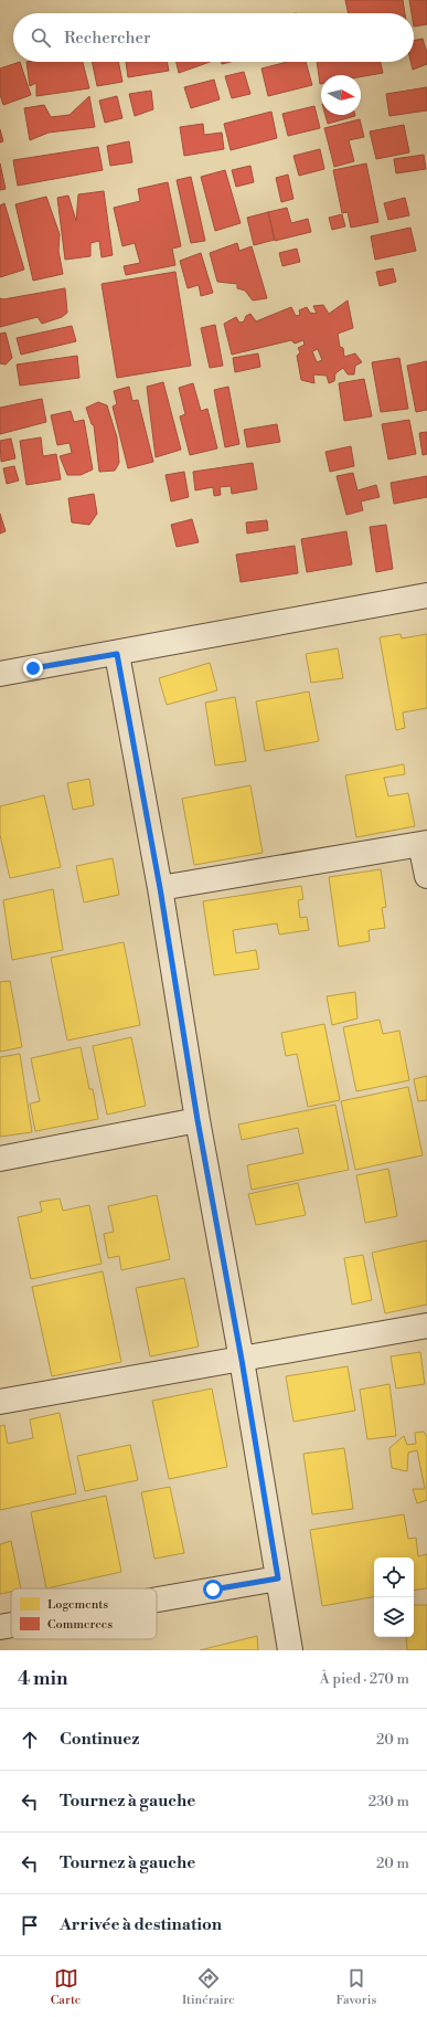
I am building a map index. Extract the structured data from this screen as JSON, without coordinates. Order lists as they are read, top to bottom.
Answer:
{
  "legend": ["Logements", "Commerces"],
  "north": "right",
  "page": {
    "search": "Rechercher",
    "heading": ["4 min", "À pied · 270 m"],
    "list": [
      ["Continuez", "20 m"],
      ["Tournez à gauche", "230 m"],
      ["Tournez à gauche", "20 m"],
      "Arrivée à destination"
    ],
    "nav": ["Carte", "Itinéraire", "Favoris"]
  }
}
